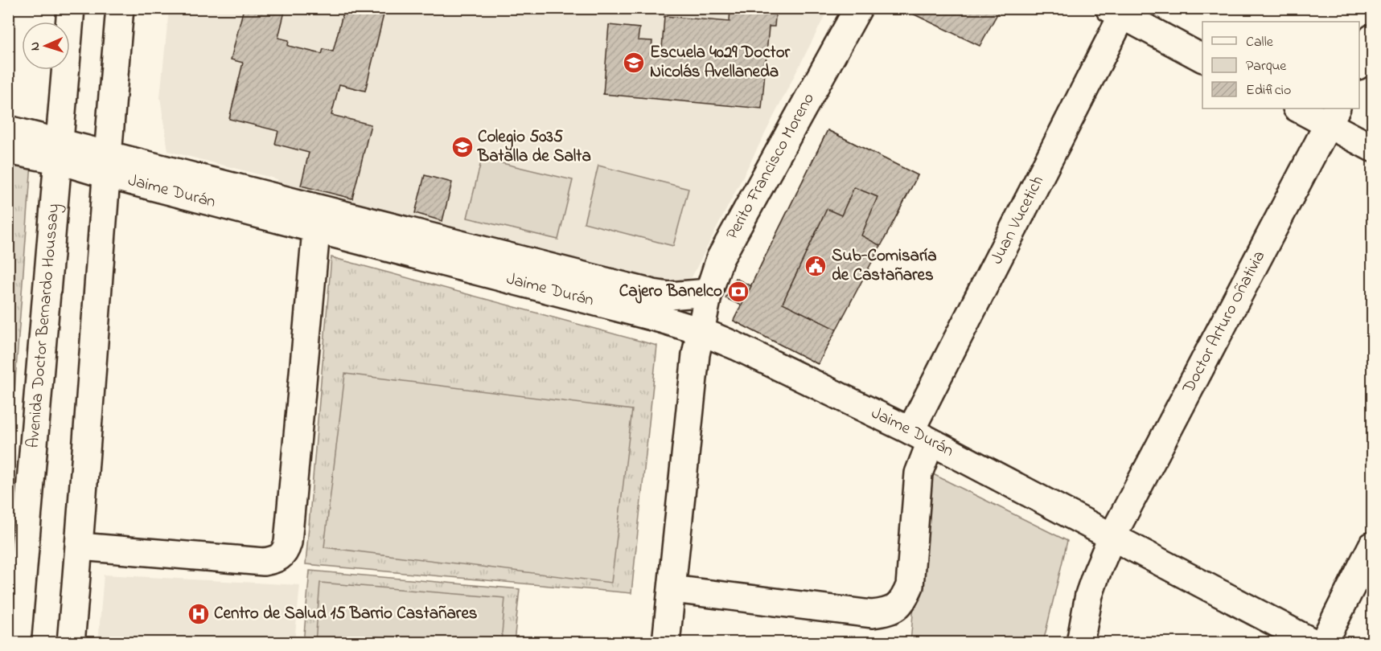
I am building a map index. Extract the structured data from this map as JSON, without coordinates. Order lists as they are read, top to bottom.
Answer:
{
  "streets": {
    "street": [
      "Perito Francisco Moreno",
      "Jaime Durán",
      "Juan Vucetich",
      "Doctor Arturo Oñativia",
      "Avenida Doctor Bernardo Houssay"
    ]
  },
  "crossings": [
    ["Perito Francisco Moreno", "Jaime Durán"],
    ["Perito Francisco Moreno", "Juan Vucetich"],
    ["Jaime Durán", "Juan Vucetich"],
    ["Jaime Durán", "Doctor Arturo Oñativia"],
    ["Jaime Durán", "Avenida Doctor Bernardo Houssay"]
  ],
  "places": {
    "school or university": ["Escuela 4029 Doctor Nicolás Avellaneda", "Colegio 5035 Batalla de Salta"],
    "public building": ["Sub-Comisaría de Castañares"],
    "bank": ["Cajero Banelco"],
    "hospital": ["Centro de Salud 15 Barrio Castañares"]
  },
  "legend": ["Calle", "Parque", "Edificio"],
  "north": "left"
}
